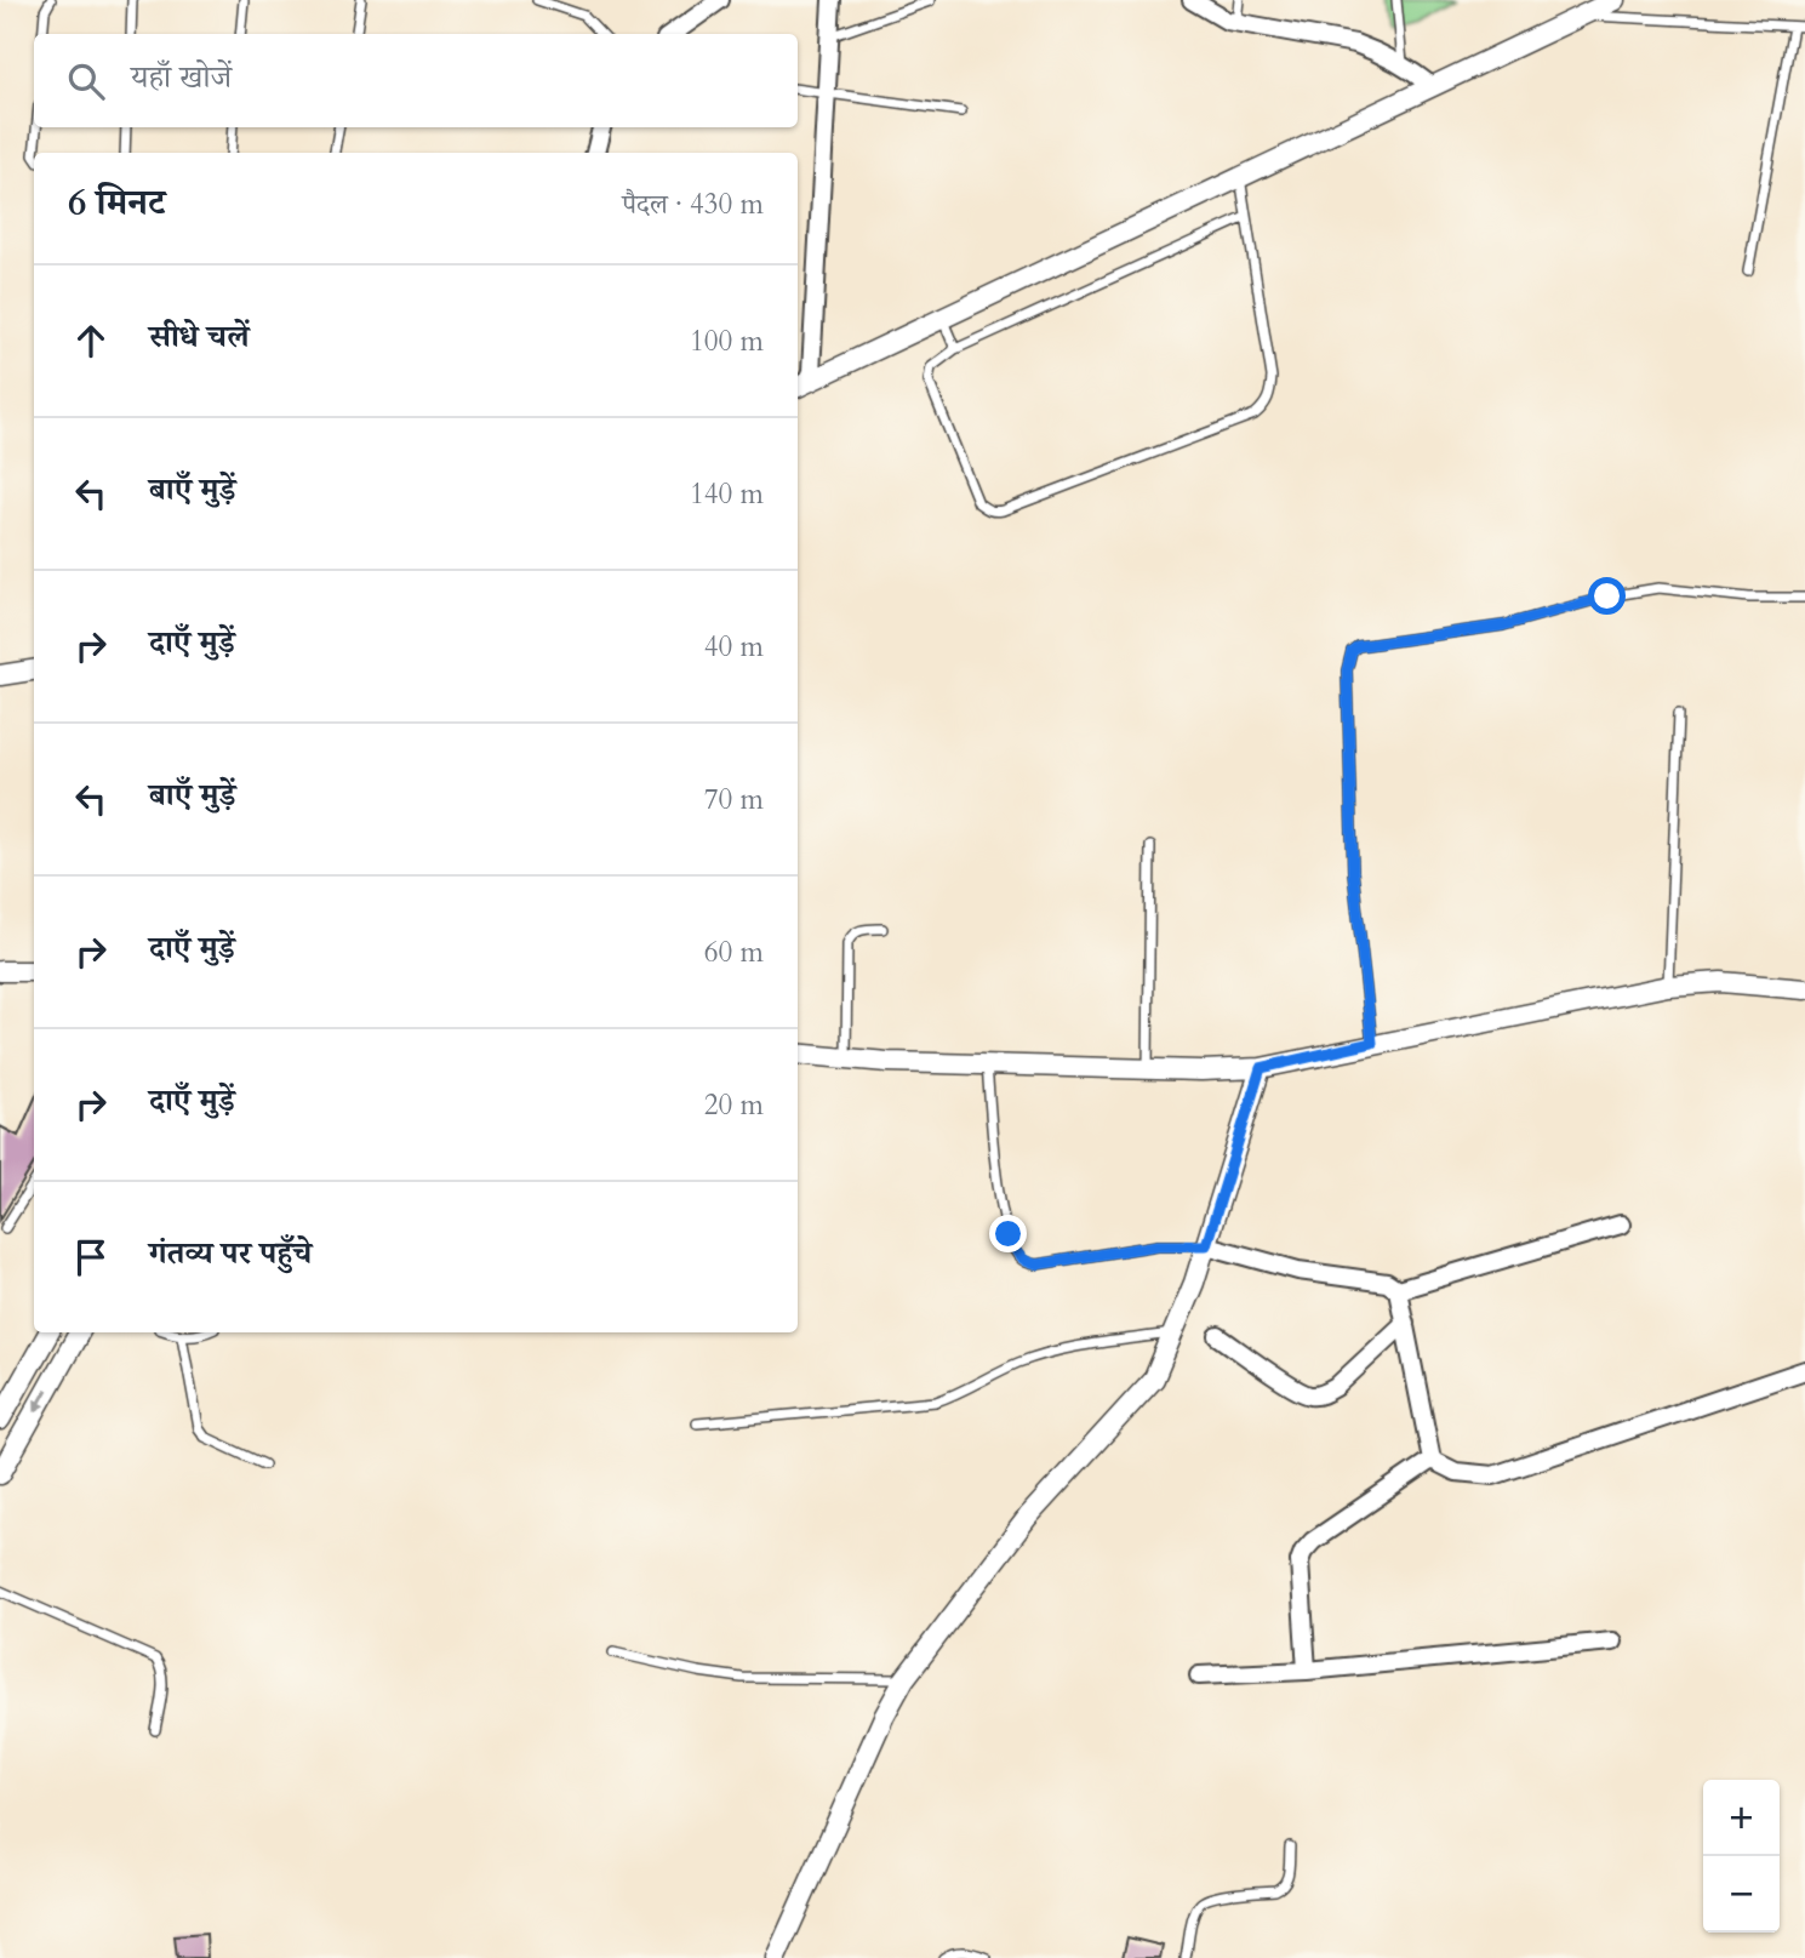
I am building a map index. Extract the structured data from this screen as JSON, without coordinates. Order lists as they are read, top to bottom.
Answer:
{
  "page": {
    "search": "यहाँ खोजें",
    "heading": ["6 मिनट", "पैदल · 430 m"],
    "list": [
      ["सीधे चलें", "100 m"],
      ["बाएँ मुड़ें", "140 m"],
      ["दाएँ मुड़ें", "40 m"],
      ["बाएँ मुड़ें", "70 m"],
      ["दाएँ मुड़ें", "60 m"],
      ["दाएँ मुड़ें", "20 m"],
      "गंतव्य पर पहुँचे"
    ],
    "map_buttons": ["+", "−"]
  }
}
